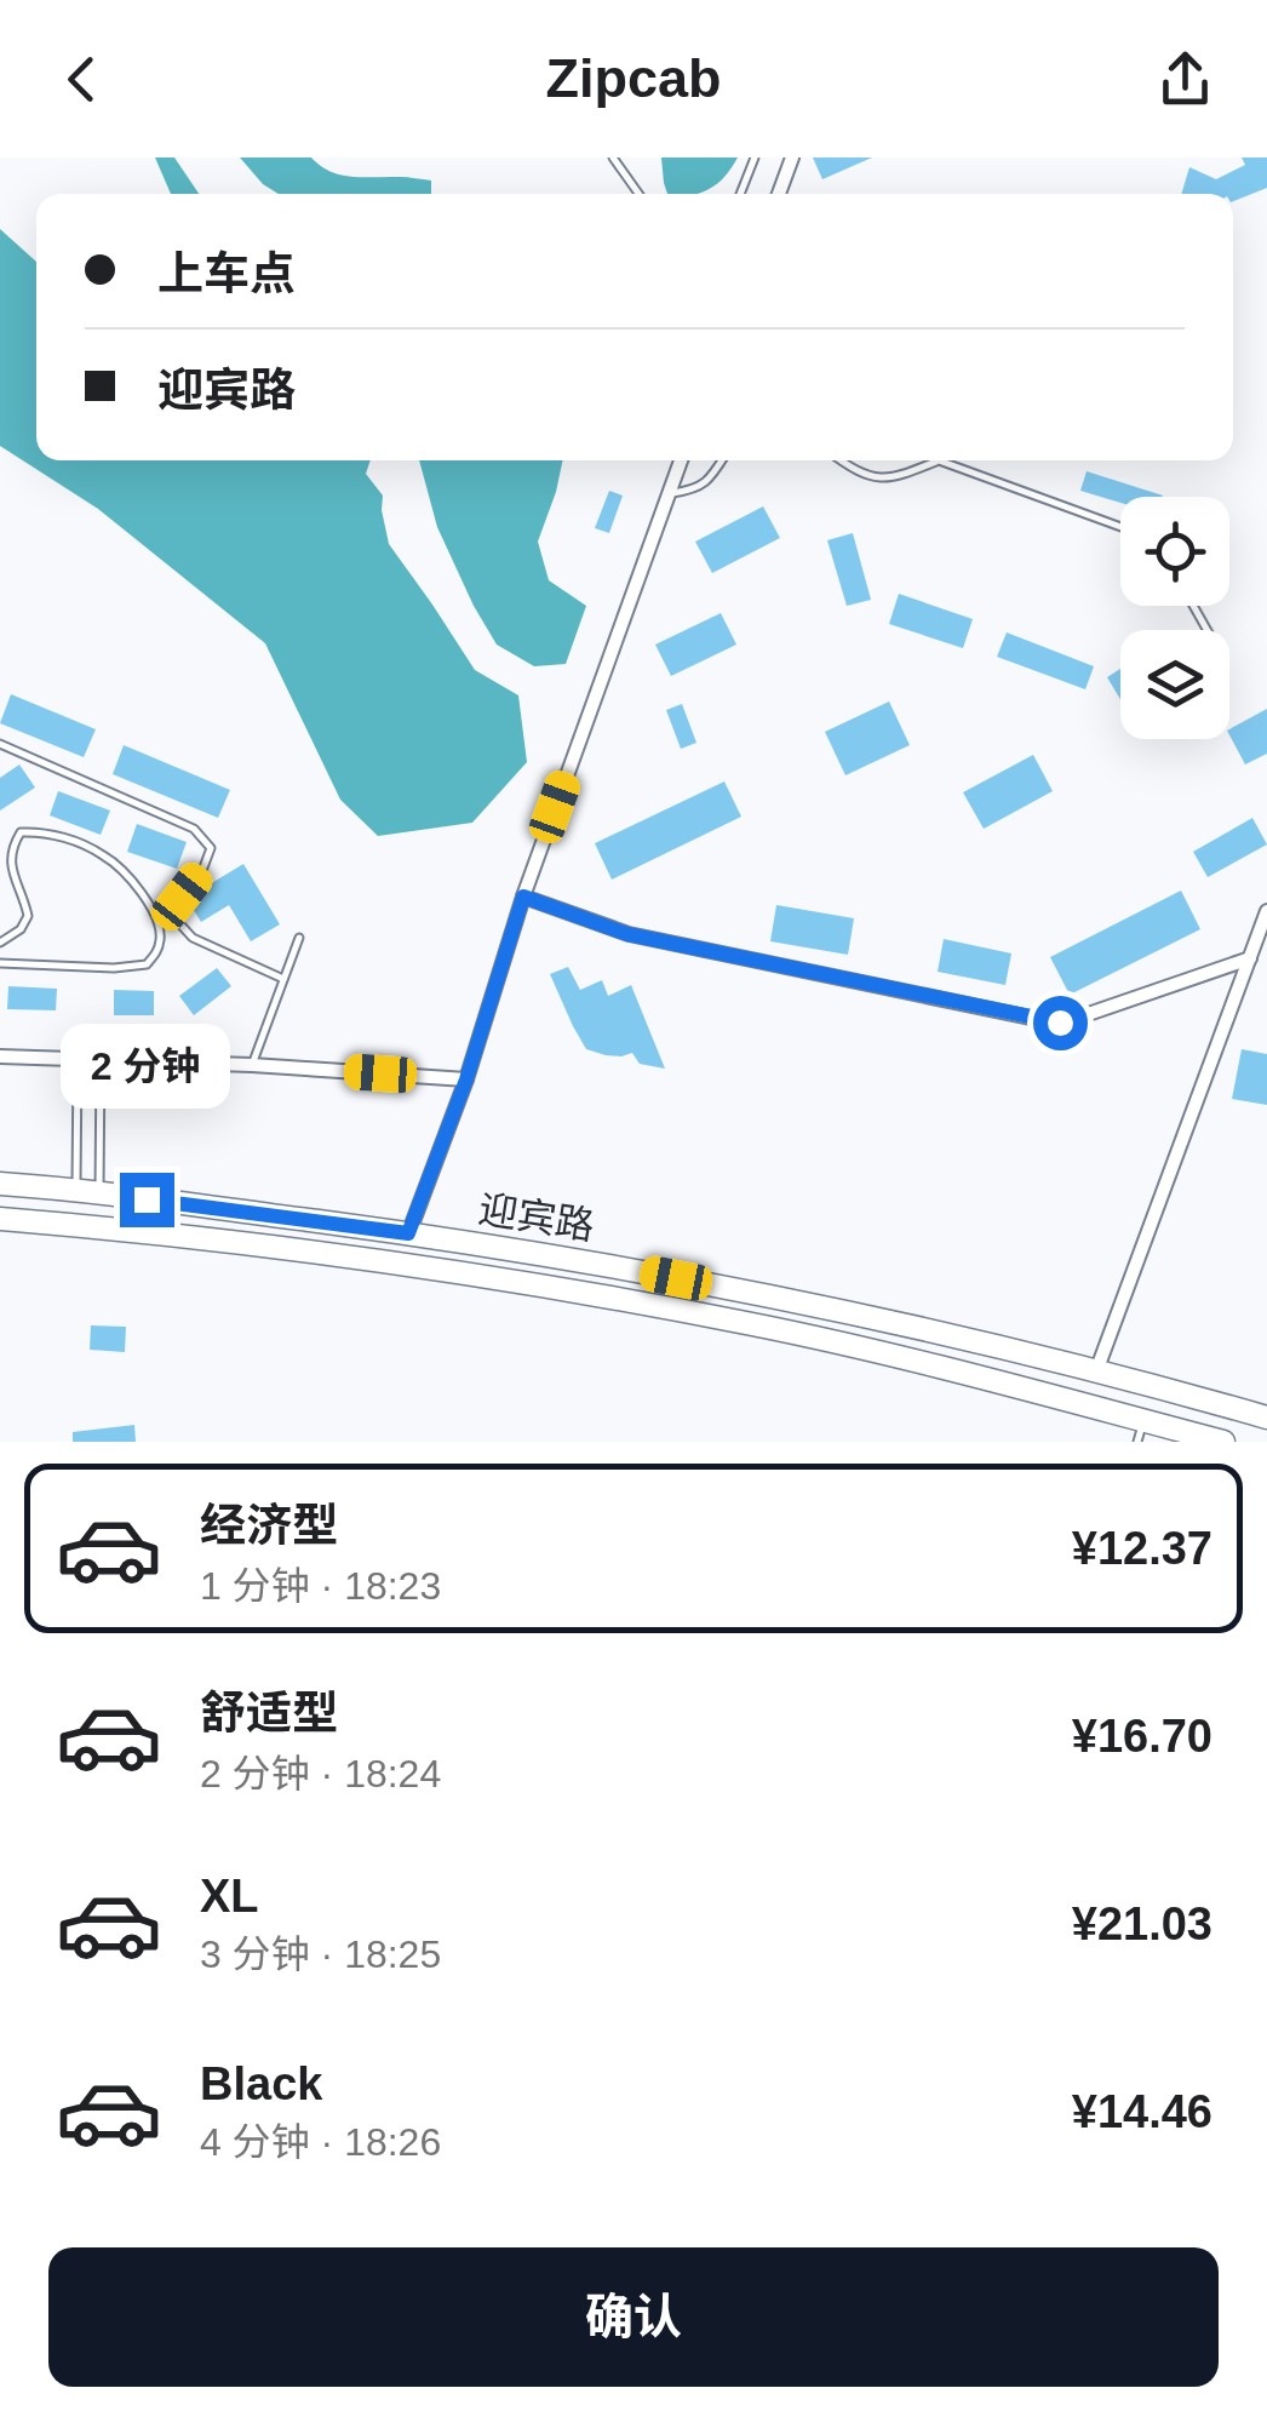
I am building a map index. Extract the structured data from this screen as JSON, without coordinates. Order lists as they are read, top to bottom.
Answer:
{
  "streets": {
    "highway": ["迎宾路"]
  },
  "page": {
    "header": "Zipcab",
    "banner": ["上车点", "迎宾路"],
    "bubble": "2 分钟",
    "list": [
      {
        "name": "经济型",
        "note": "1 分钟 · 18:23",
        "value": "¥12.37"
      },
      {
        "name": "舒适型",
        "note": "2 分钟 · 18:24",
        "value": "¥16.70"
      },
      {
        "name": "XL",
        "note": "3 分钟 · 18:25",
        "value": "¥21.03"
      },
      {
        "name": "Black",
        "note": "4 分钟 · 18:26",
        "value": "¥14.46"
      }
    ],
    "buttons": "确认"
  }
}
